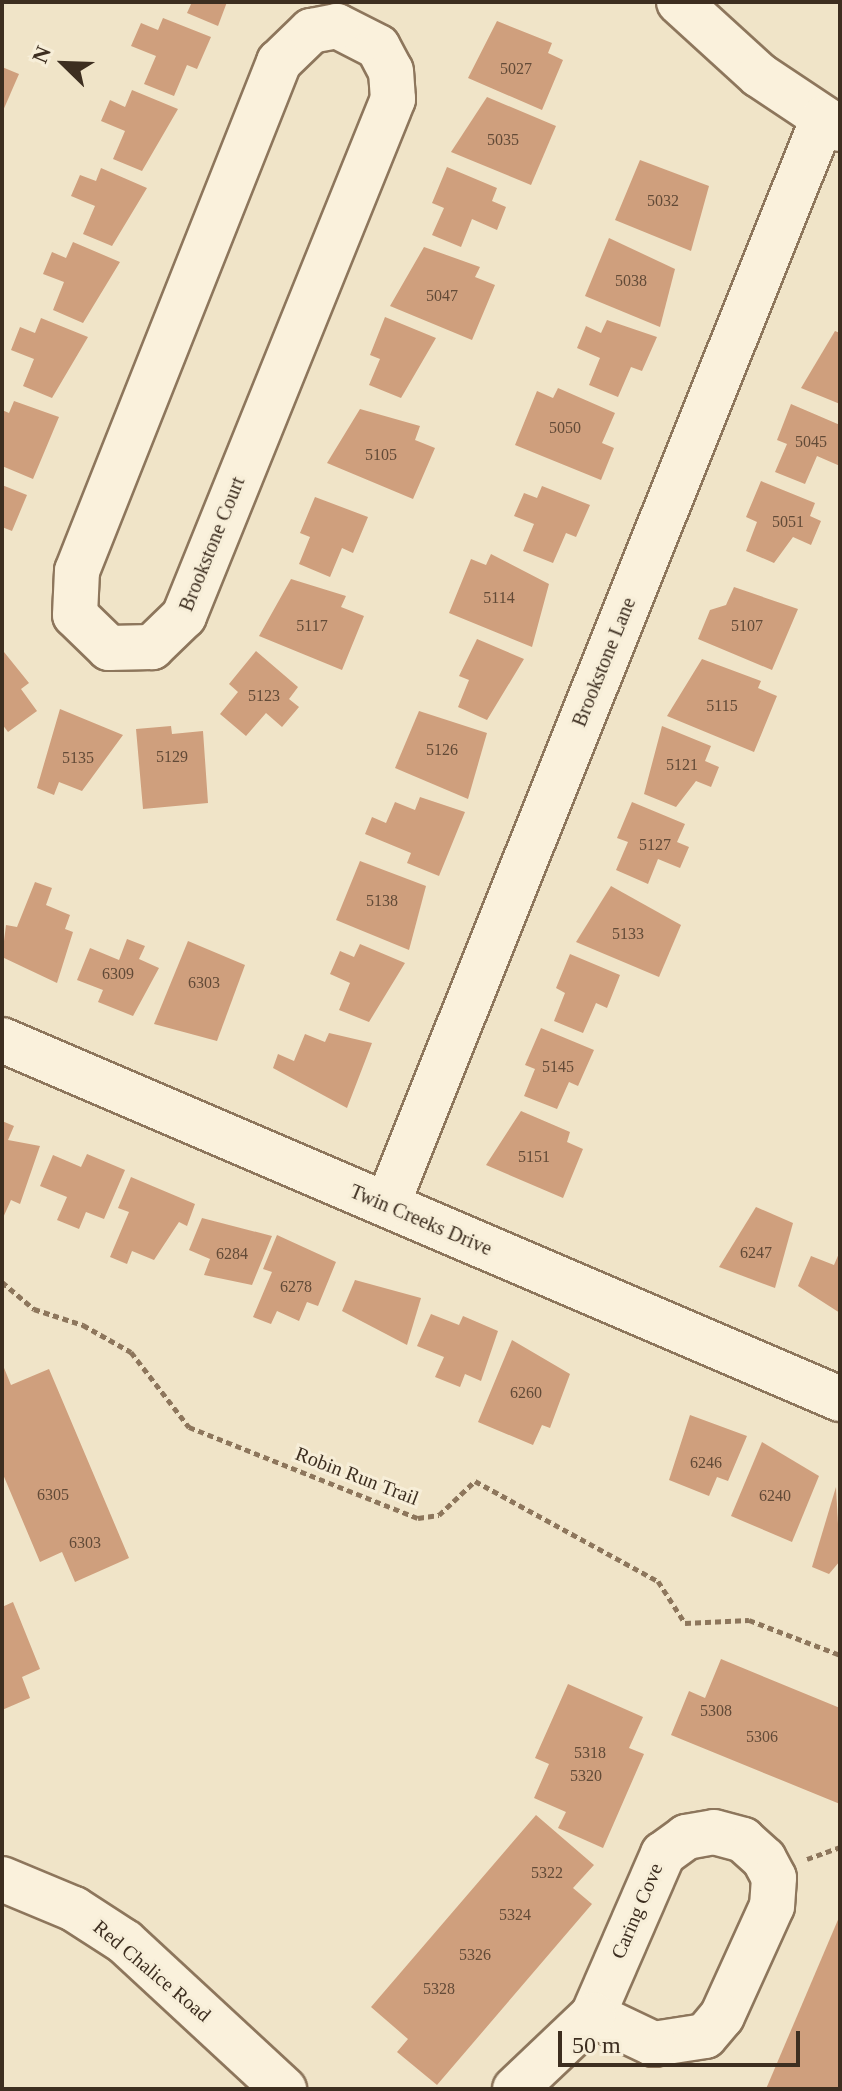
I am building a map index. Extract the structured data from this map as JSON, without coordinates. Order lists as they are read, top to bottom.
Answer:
{
  "streets": {
    "street": [
      "Brookstone Court",
      "Brookstone Lane",
      "Twin Creeks Drive",
      "Caring Cove",
      "Red Chalice Road"
    ],
    "path": ["Robin Run Trail"]
  },
  "crossings": [
    ["Brookstone Lane", "Twin Creeks Drive"]
  ],
  "house_numbers": [
    "5027",
    "5035",
    "5032",
    "5038",
    "5047",
    "5050",
    "5045",
    "5105",
    "5051",
    "5114",
    "5117",
    "5107",
    "5123",
    "5115",
    "5126",
    "5129",
    "5135",
    "5121",
    "5127",
    "5138",
    "5133",
    "6309",
    "6303",
    "5145",
    "5151",
    "6247",
    "6284",
    "6278",
    "6260",
    "6246",
    "6305",
    "6240",
    "6303",
    "5308",
    "5306",
    "5318",
    "5320",
    "5322",
    "5324",
    "5326",
    "5328"
  ],
  "scale_bar": "50 m",
  "north": "top left"
}
